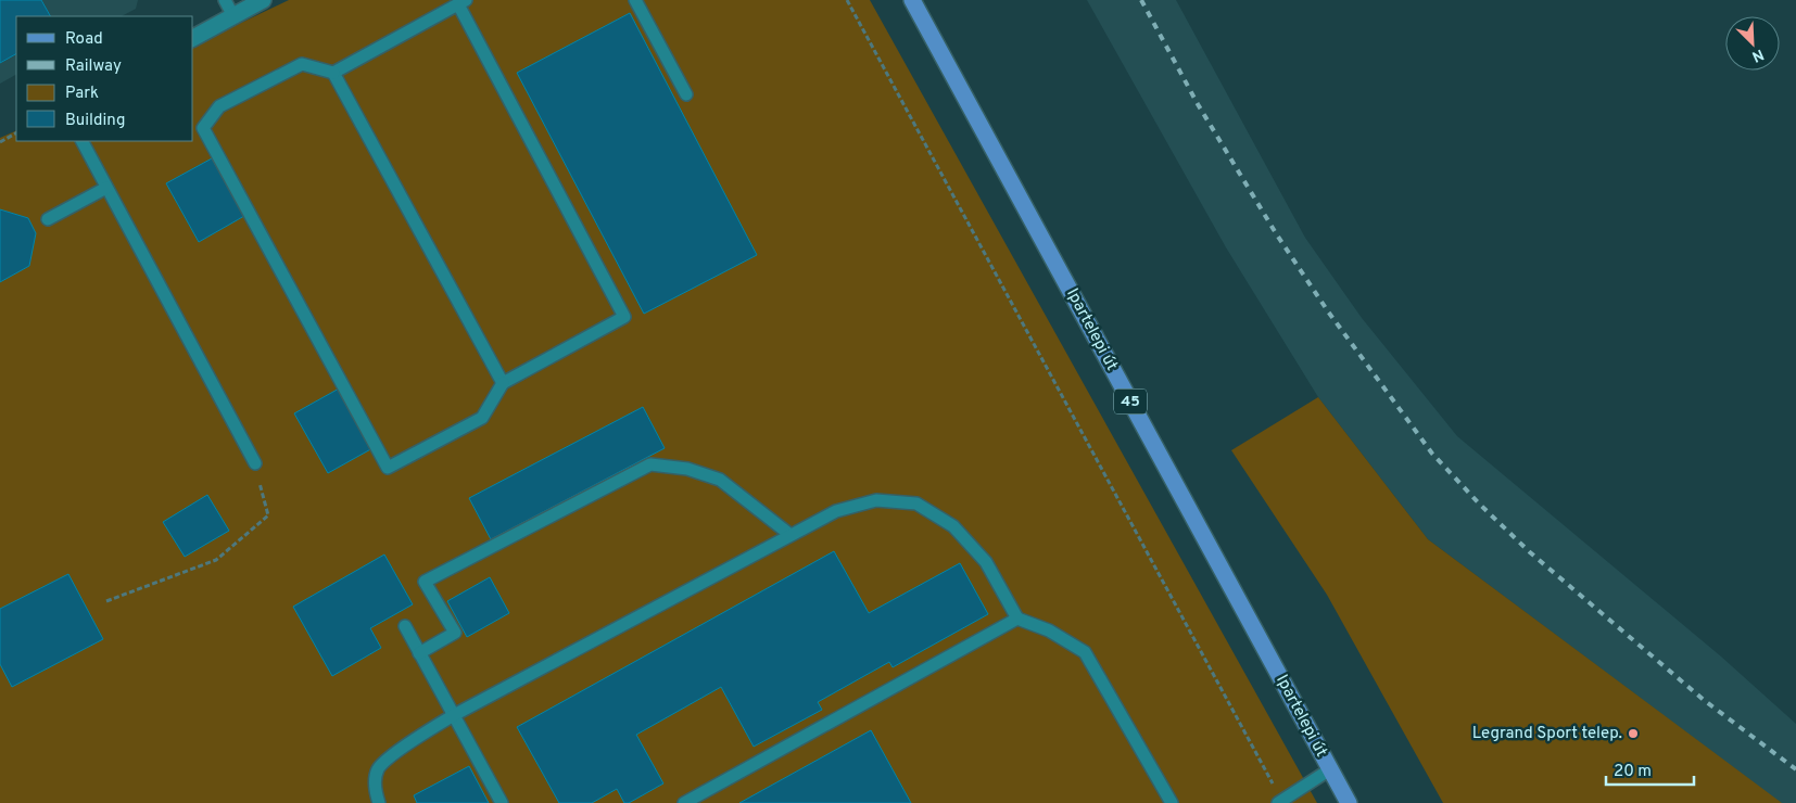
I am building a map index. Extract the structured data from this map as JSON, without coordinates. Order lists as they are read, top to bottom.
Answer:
{
  "streets": {
    "main road": ["Ipartelepi út", "45"]
  },
  "places": ["Legrand Sport telep."],
  "legend": [
    "Road",
    "Railway",
    "Park",
    "Building"
  ],
  "scale_bar": "20 m",
  "north": "bottom right"
}
